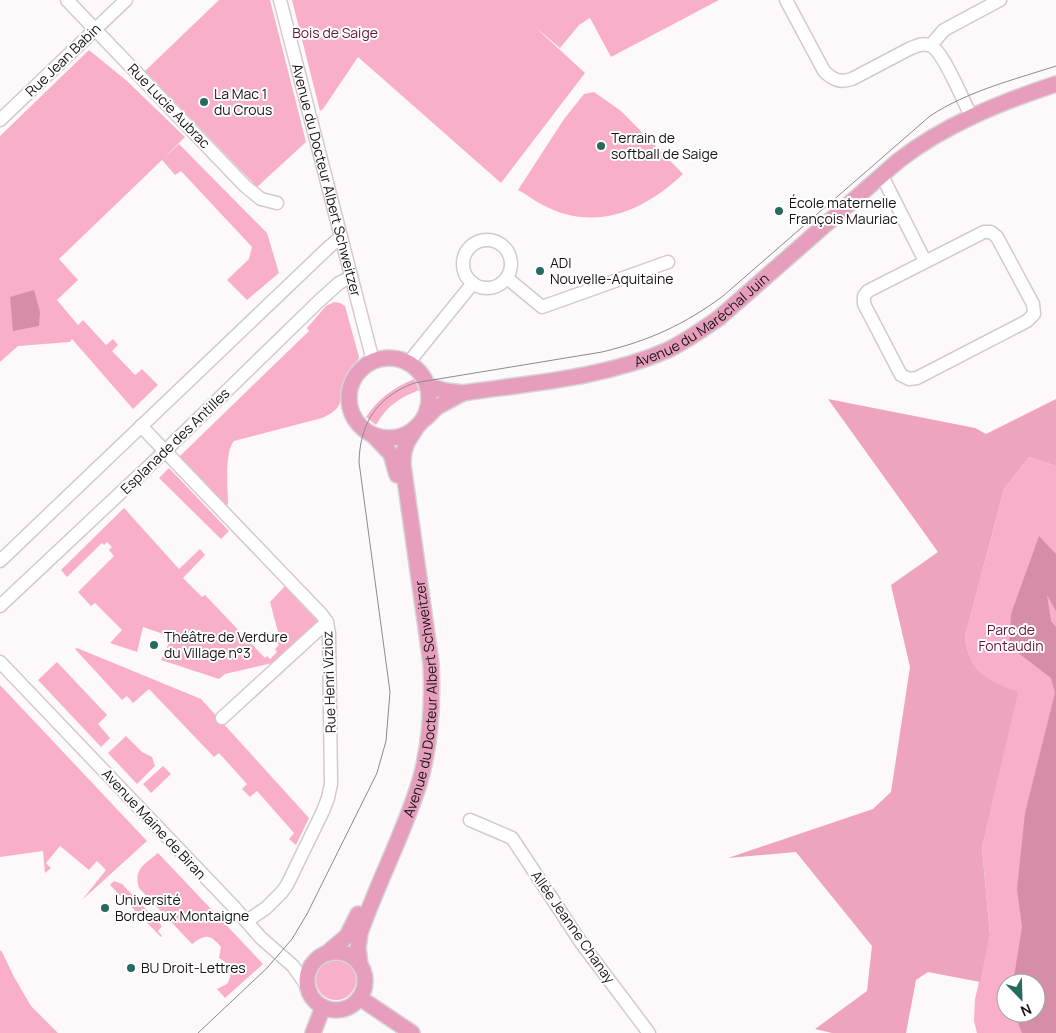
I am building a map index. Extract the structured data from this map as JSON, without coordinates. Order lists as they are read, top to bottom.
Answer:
{
  "streets": {
    "main road": ["Avenue du Docteur Albert Schweitzer", "Avenue du Maréchal Juin"],
    "street": [
      "Rue Jean Babin",
      "Rue Lucie Aubrac",
      "Esplanade des Antilles",
      "Rue Henri Vizioz",
      "Avenue Maine de Biran",
      "Allée Jeanne Chanay"
    ]
  },
  "crossings": [
    ["Rue Jean Babin", "Rue Lucie Aubrac"],
    ["Avenue du Docteur Albert Schweitzer", "Avenue du Maréchal Juin"],
    ["Avenue du Docteur Albert Schweitzer", "Esplanade des Antilles"],
    ["Avenue du Docteur Albert Schweitzer", "Avenue Maine de Biran"],
    ["Esplanade des Antilles", "Rue Henri Vizioz"],
    ["Rue Henri Vizioz", "Avenue Maine de Biran"]
  ],
  "parks": ["Bois de Saige", "Parc de Fontaudin"],
  "places": [
    "La Mac 1 du Crous",
    "Terrain de softball de Saige",
    "École maternelle François Mauriac",
    "ADI Nouvelle-Aquitaine",
    "Théâtre de Verdure du Village n°3",
    "Université Bordeaux Montaigne",
    "BU Droit-Lettres"
  ],
  "north": "bottom right"
}
